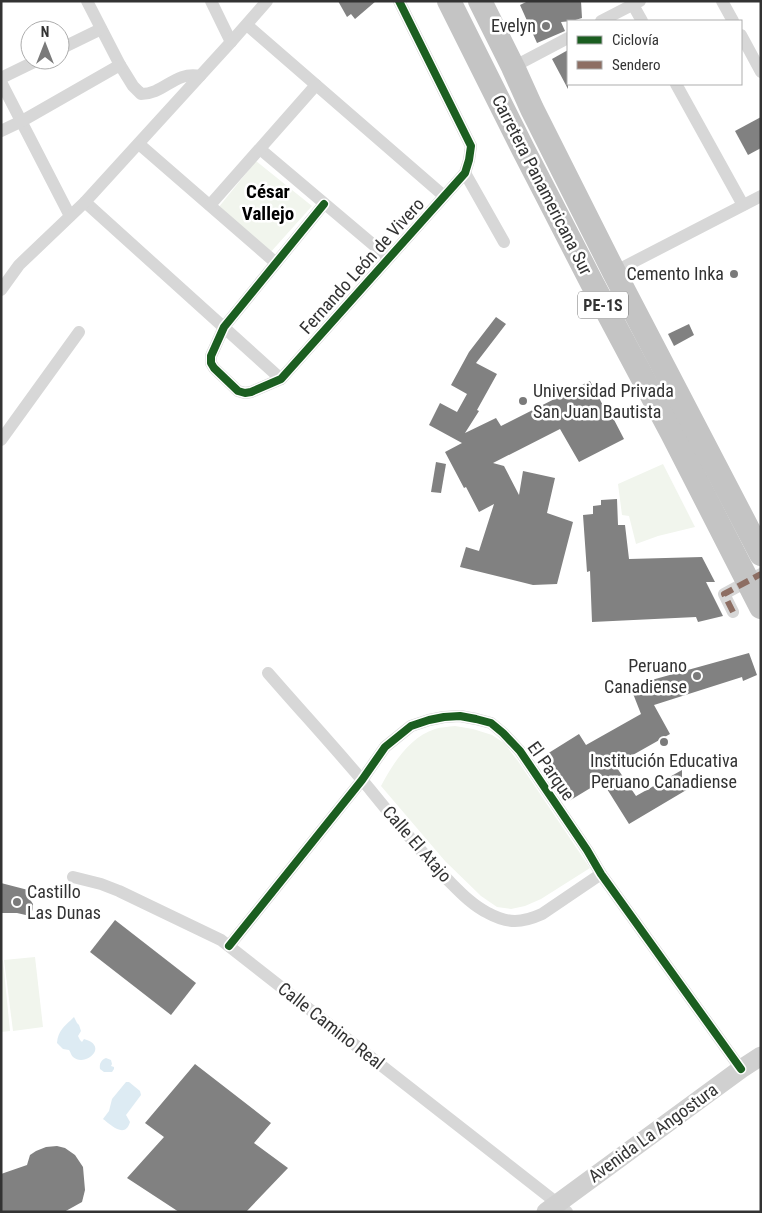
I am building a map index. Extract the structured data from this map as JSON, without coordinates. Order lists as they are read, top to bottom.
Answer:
{
  "streets": {
    "highway": ["Carretera Panamericana Sur", "PE-1S"],
    "street": [
      "Fernando León de Vivero",
      "El Parque",
      "Calle El Atajo",
      "Calle Camino Real",
      "Avenida La Angostura"
    ]
  },
  "crossings": [
    ["El Parque", "Calle El Atajo"],
    ["El Parque", "Calle Camino Real"],
    ["El Parque", "Avenida La Angostura"],
    ["Calle Camino Real", "Avenida La Angostura"]
  ],
  "districts": ["César Vallejo"],
  "places": [
    "Evelyn",
    "Cemento Inka",
    "Universidad Privada San Juan Bautista",
    "Peruano Canadiense",
    "Institución Educativa Peruano Canadiense",
    "Castillo Las Dunas"
  ],
  "legend": ["Ciclovía", "Sendero"],
  "north": "top"
}
